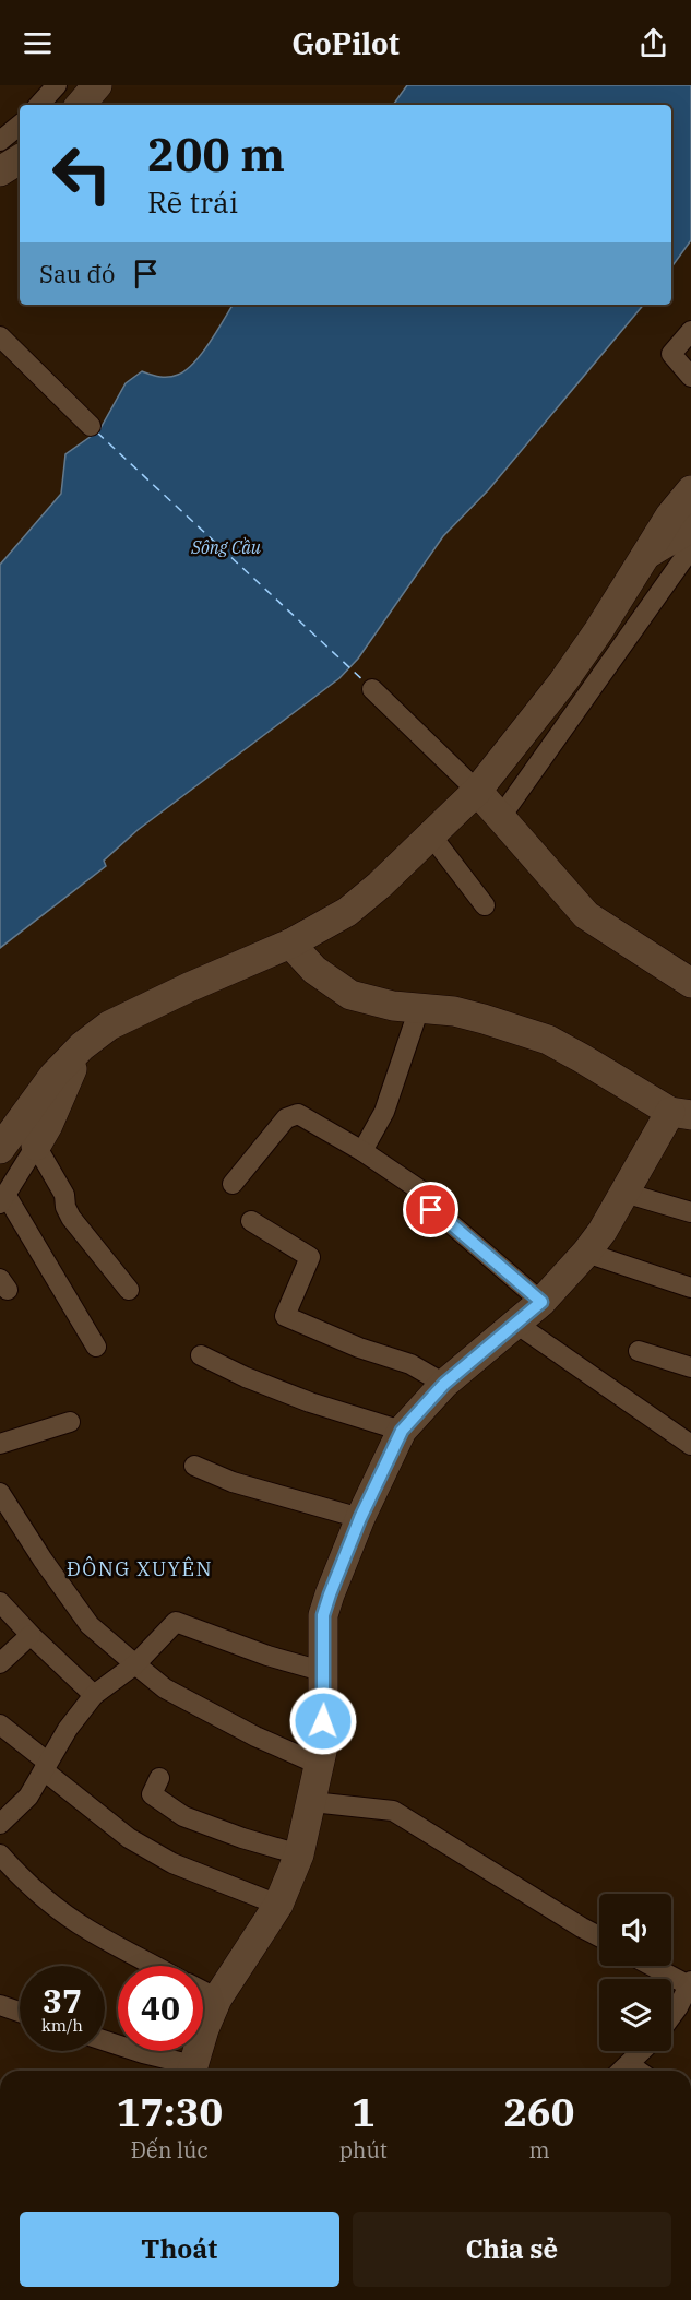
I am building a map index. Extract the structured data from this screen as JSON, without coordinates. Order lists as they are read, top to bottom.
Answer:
{
  "districts": ["ĐÔNG XUYÊN"],
  "water": ["Sông Cầu"],
  "page": {
    "header": "GoPilot",
    "turn": ["200 m", "Rẽ trái"],
    "then": "Sau đó",
    "speed": "37 km/h",
    "limit": "40",
    "eta": [
      "17:30",
      "Đến lúc",
      "1",
      "phút",
      "260",
      "m"
    ],
    "buttons": ["Thoát", "Chia sẻ"]
  }
}
